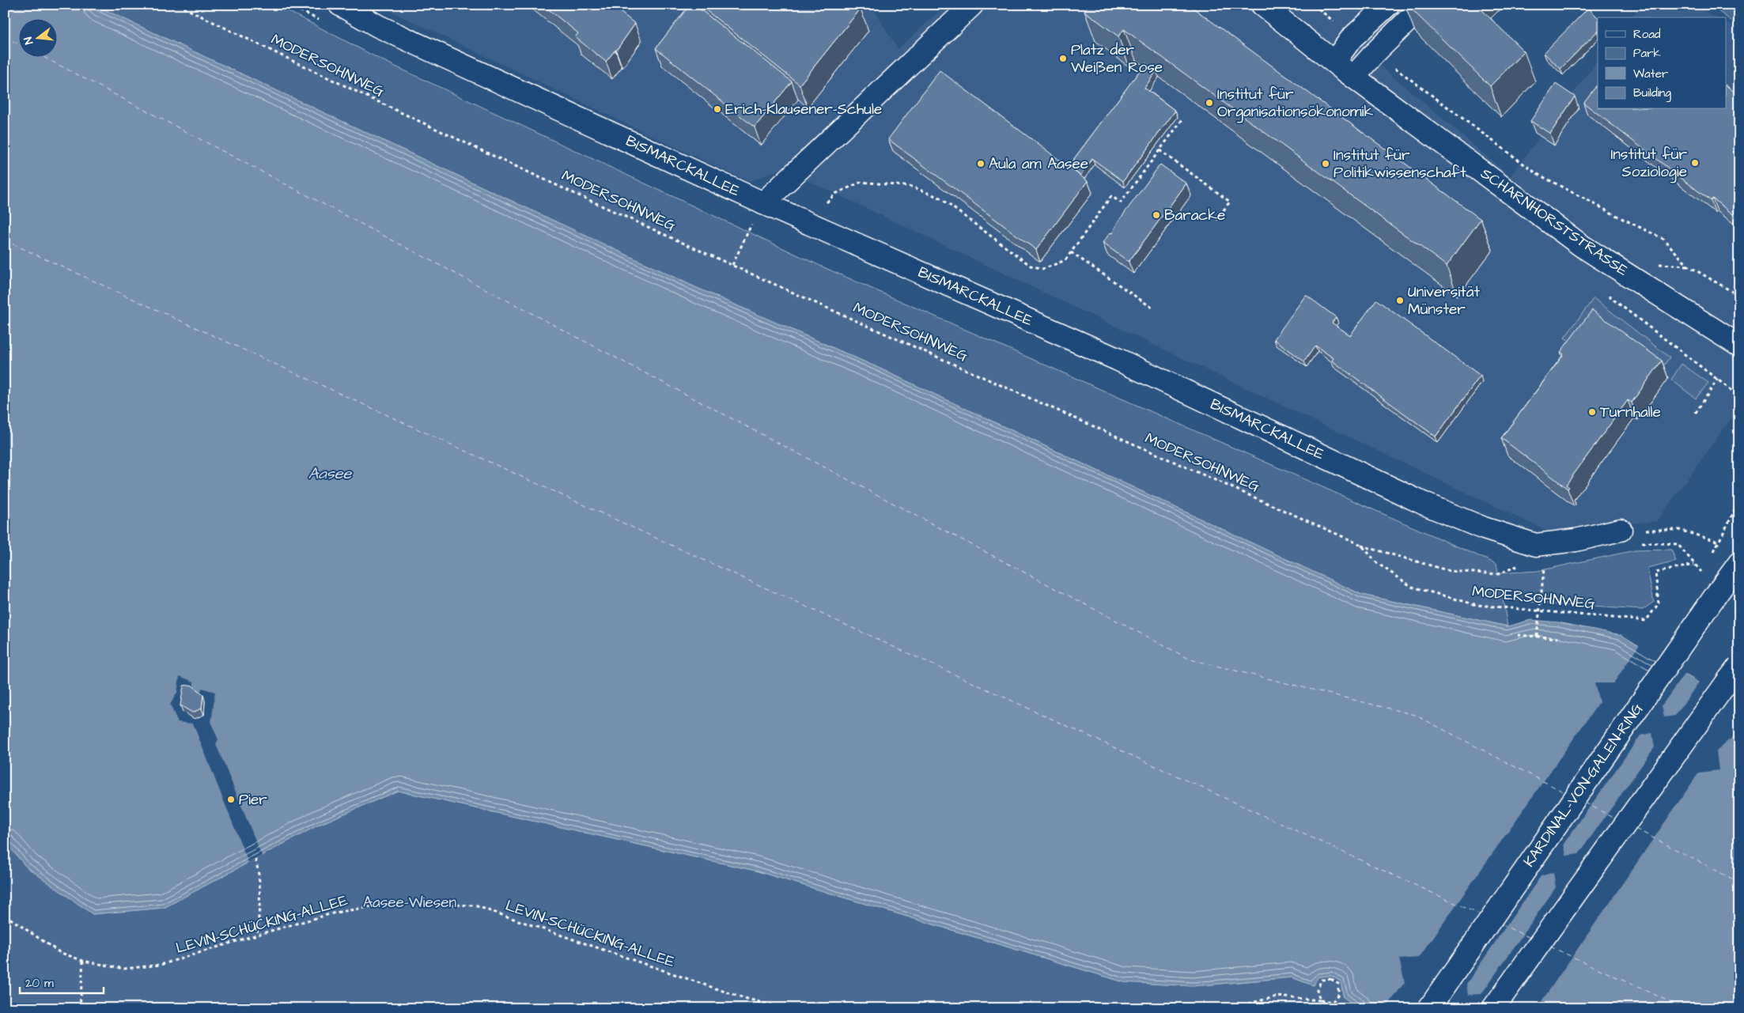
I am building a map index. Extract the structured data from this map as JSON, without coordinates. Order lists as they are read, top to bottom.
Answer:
{
  "streets": {
    "street": ["BISMARCKALLEE", "SCHARNHORSTSTRASSE", "KARDINAL-VON-GALEN-RING"],
    "path": ["MODERSOHNWEG", "LEVIN-SCHÜCKING-ALLEE"]
  },
  "water": ["Aasee"],
  "parks": ["Aasee-Wiesen"],
  "places": [
    "Platz der Weißen Rose",
    "Institut für Organisationsökonomik",
    "Erich-Klausener-Schule",
    "Institut für Soziologie",
    "Aula am Aasee",
    "Institut für Politikwissenschaft",
    "Baracke",
    "Universität Münster",
    "Turnhalle",
    "Pier"
  ],
  "legend": [
    "Road",
    "Park",
    "Water",
    "Building"
  ],
  "scale_bar": "20 m",
  "north": "left"
}
